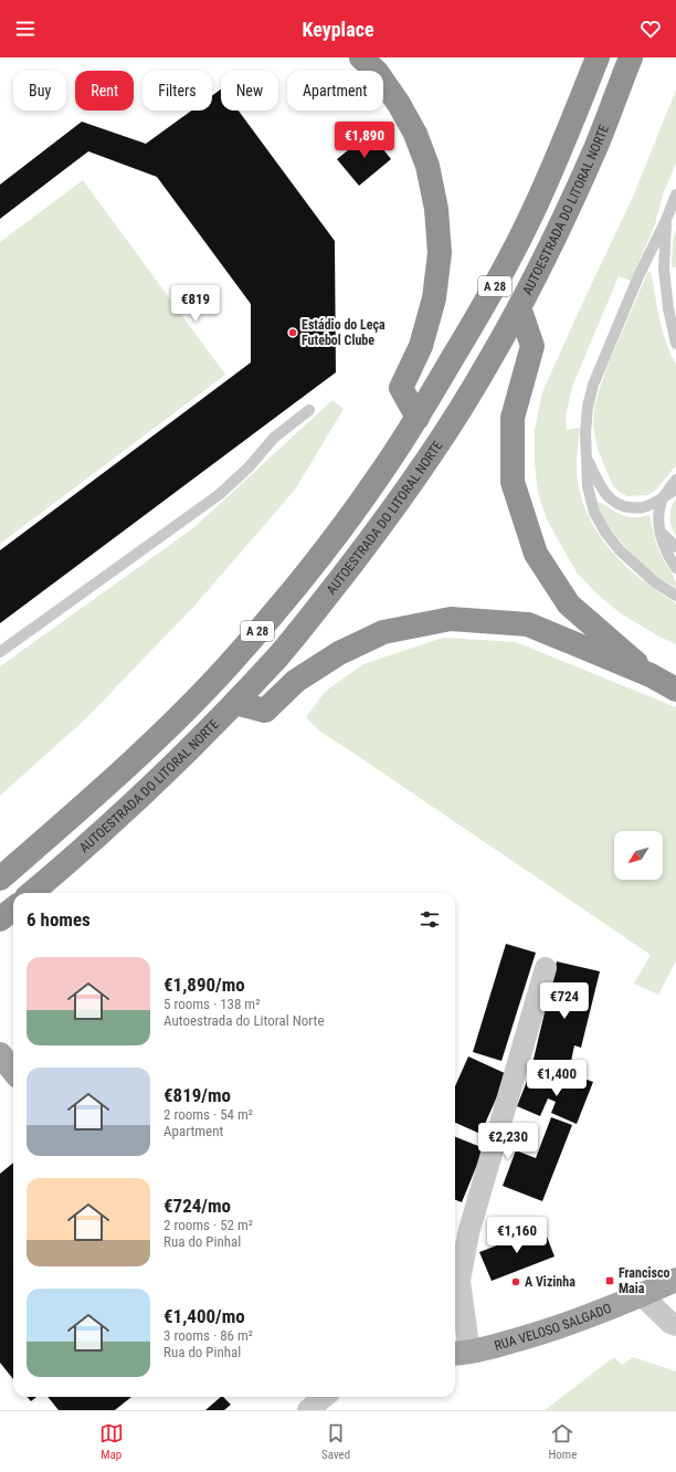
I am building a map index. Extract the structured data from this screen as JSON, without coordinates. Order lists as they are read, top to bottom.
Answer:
{
  "streets": {
    "highway": ["AUTOESTRADA DO LITORAL NORTE", "A 28"],
    "main road": ["RUA VELOSO SALGADO"]
  },
  "places": {
    "other": ["Estádio do Leça Futebol Clube", "A Vizinha"],
    "transit": ["Francisco Maia"]
  },
  "north": "bottom left",
  "page": {
    "header": "Keyplace",
    "chip": [
      "Buy",
      "Rent",
      "Filters",
      "New",
      "Apartment"
    ],
    "price": [
      "€1,890",
      "€819",
      "€724",
      "€1,400",
      "€2,230",
      "€1,160"
    ],
    "heading": "6 homes",
    "list": [
      {
        "name": "€1,890/mo",
        "note": "5 rooms · 138 m² · Autoestrada do Litoral Norte"
      },
      {
        "name": "€819/mo",
        "note": "2 rooms · 54 m² · Apartment"
      },
      {
        "name": "€724/mo",
        "note": "2 rooms · 52 m² · Rua do Pinhal"
      },
      {
        "name": "€1,400/mo",
        "note": "3 rooms · 86 m² · Rua do Pinhal"
      }
    ],
    "tabs": ["Map", "Saved", "Home"]
  }
}
